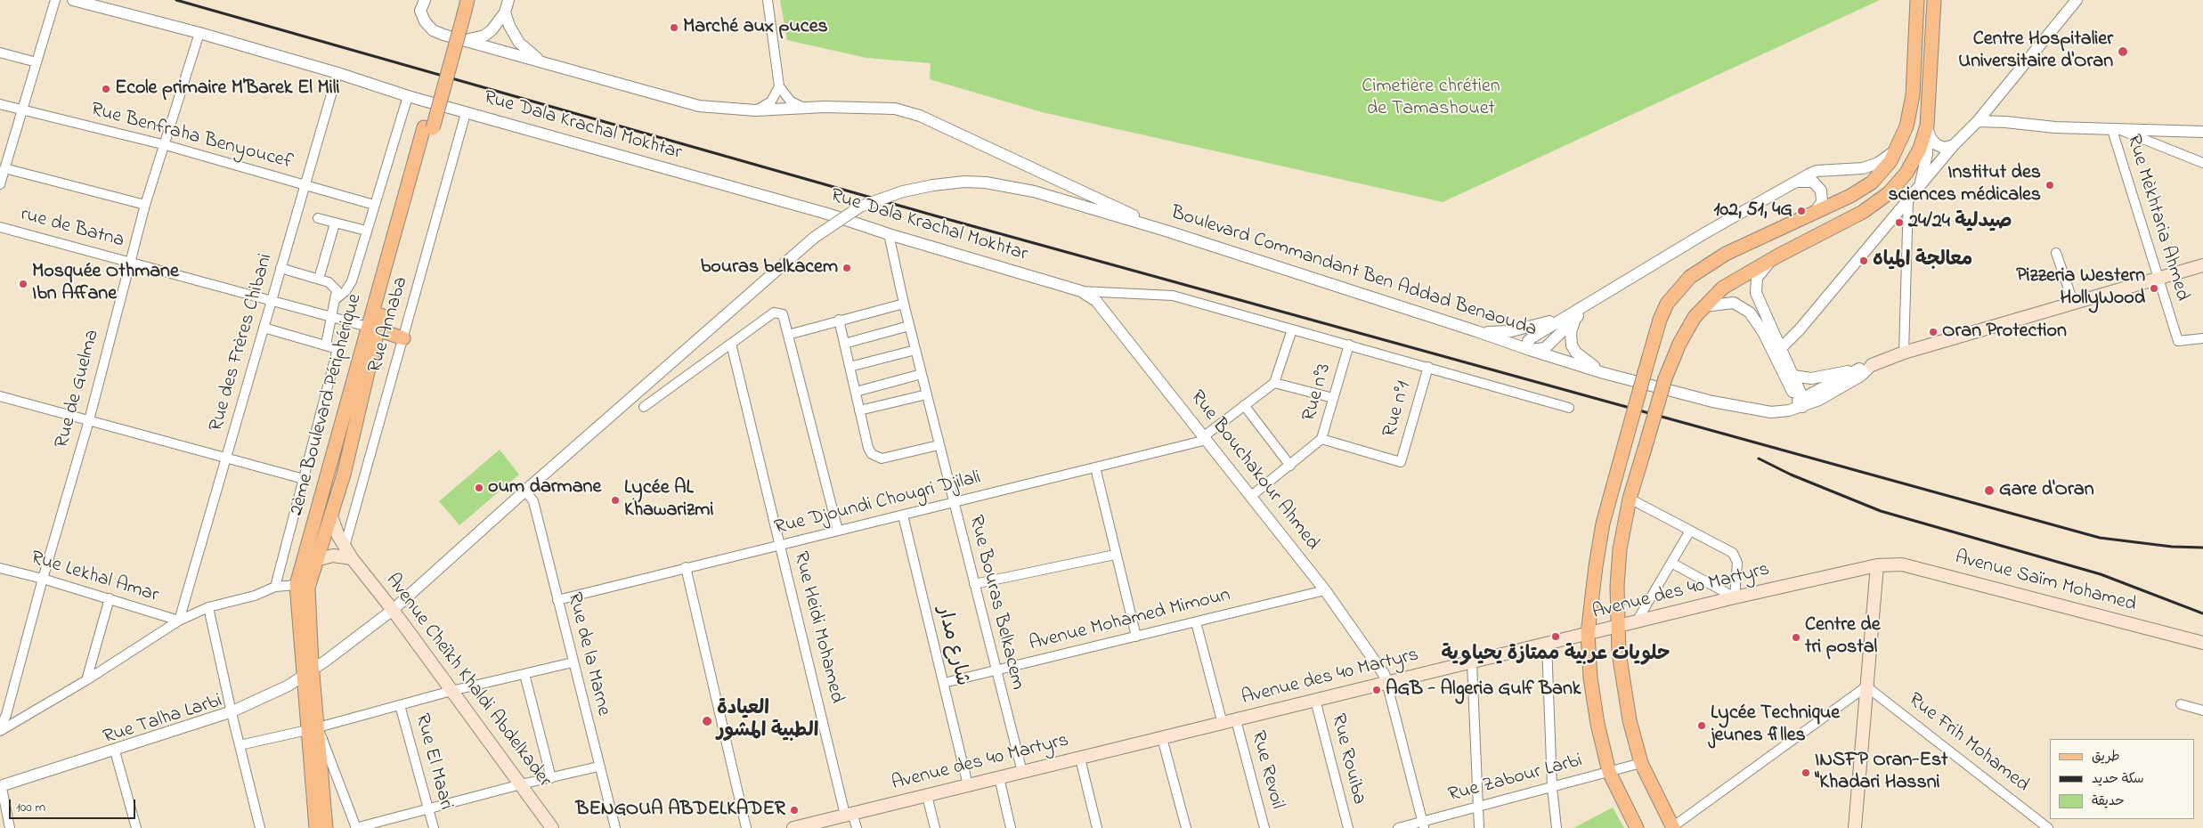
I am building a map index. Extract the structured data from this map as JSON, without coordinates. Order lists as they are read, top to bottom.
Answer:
{
  "streets": {
    "main road": [
      "Boulevard Commandant Ben Addad Benaouda",
      "2ème Boulevard Périphérique",
      "Avenue Saïm Mohamed",
      "Avenue des 40 Martyrs",
      "Avenue Cheïkh Khaldi Abdelkader"
    ],
    "street": [
      "Rue Dala Krachal Mokhtar",
      "Rue Benfraha Benyoucef",
      "Rue Mèkhtaria Ahmed",
      "rue de Batna",
      "Rue Annaba",
      "Rue des Frères Chibani",
      "Rue de Guelma",
      "Rue n°3",
      "Rue n°1",
      "Rue Bouchakour Ahmed",
      "Rue Djoundi Chougri Djilali",
      "Rue Lekhal Amar",
      "Rue Bouras Belkacem",
      "Avenue Mohamed Mimoun",
      "Rue Heidi Mohamed",
      "شارع مدار",
      "Rue de la Marne",
      "Rue Talha Larbi",
      "Rue Frih Mohamed",
      "Rue Rouiba",
      "Rue El Maari",
      "Rue Revoil",
      "Rue Zabour Larbi"
    ]
  },
  "crossings": [
    ["Rue Dala Krachal Mokhtar", "Rue Annaba"],
    ["Rue Dala Krachal Mokhtar", "Rue des Frères Chibani"],
    ["Rue Dala Krachal Mokhtar", "Rue de Guelma"],
    ["Rue Dala Krachal Mokhtar", "Rue Bouchakour Ahmed"],
    ["Rue Dala Krachal Mokhtar", "Rue Bouras Belkacem"],
    ["Rue Benfraha Benyoucef", "Rue des Frères Chibani"],
    ["Rue Benfraha Benyoucef", "Rue de Guelma"],
    ["Rue Mèkhtaria Ahmed", "Boulevard Commandant Ben Addad Benaouda"],
    ["rue de Batna", "Rue des Frères Chibani"],
    ["rue de Batna", "Rue de Guelma"],
    ["rue de Batna", "2ème Boulevard Périphérique"],
    ["Boulevard Commandant Ben Addad Benaouda", "Rue de la Marne"],
    ["Rue Annaba", "Avenue Cheïkh Khaldi Abdelkader"],
    ["Rue des Frères Chibani", "Rue Lekhal Amar"],
    ["Rue de Guelma", "Rue Lekhal Amar"],
    ["Rue n°3", "Rue n°1"],
    ["Rue n°3", "Rue Bouchakour Ahmed"],
    ["2ème Boulevard Périphérique", "Avenue Cheïkh Khaldi Abdelkader"],
    ["Rue Bouchakour Ahmed", "Rue Djoundi Chougri Djilali"],
    ["Rue Bouchakour Ahmed", "Avenue des 40 Martyrs"],
    ["Rue Bouchakour Ahmed", "Avenue Mohamed Mimoun"],
    ["Rue Djoundi Chougri Djilali", "Rue Bouras Belkacem"],
    ["Rue Djoundi Chougri Djilali", "Rue Heidi Mohamed"],
    ["Rue Djoundi Chougri Djilali", "شارع مدار"],
    ["Rue Djoundi Chougri Djilali", "Rue de la Marne"],
    ["Avenue Saïm Mohamed", "Avenue des 40 Martyrs"],
    ["Avenue des 40 Martyrs", "Rue Bouras Belkacem"],
    ["Avenue des 40 Martyrs", "Rue Heidi Mohamed"],
    ["Avenue des 40 Martyrs", "شارع مدار"],
    ["Avenue des 40 Martyrs", "Rue Rouiba"],
    ["Avenue des 40 Martyrs", "Rue Revoil"],
    ["Rue Bouras Belkacem", "Avenue Mohamed Mimoun"],
    ["Avenue Mohamed Mimoun", "شارع مدار"]
  ],
  "parks": ["Cimetière chrétien de Tamashouet"],
  "places": [
    "Marché aux puces",
    "Centre Hospitalier Universitaire d'Oran",
    "Ecole primaire M'Barek El Mili",
    "Institut des sciences médicales",
    "102, 51, 4G",
    "صيدلية 24/24",
    "معالجة المياه",
    "bouras belkacem",
    "Mosquée Othmane Ibn Affane",
    "Pizzeria Western HollyWood",
    "Oran Protection",
    "oum darmane",
    "Gare d'Oran",
    "Lycée AL Khawarizmi",
    "حلويات عربية ممتازة يحياوية",
    "Centre de tri postal",
    "AGB - Algeria Gulf Bank",
    "العيادة الطبية المشور",
    "Lycée Technique jeunes filles",
    "INSFP Oran-Est \"Khadari Hassni",
    "BENGOUA ABDELKADER"
  ],
  "legend": ["طريق", "سكة حديد", "حديقة"],
  "scale_bar": "100 m"
}
